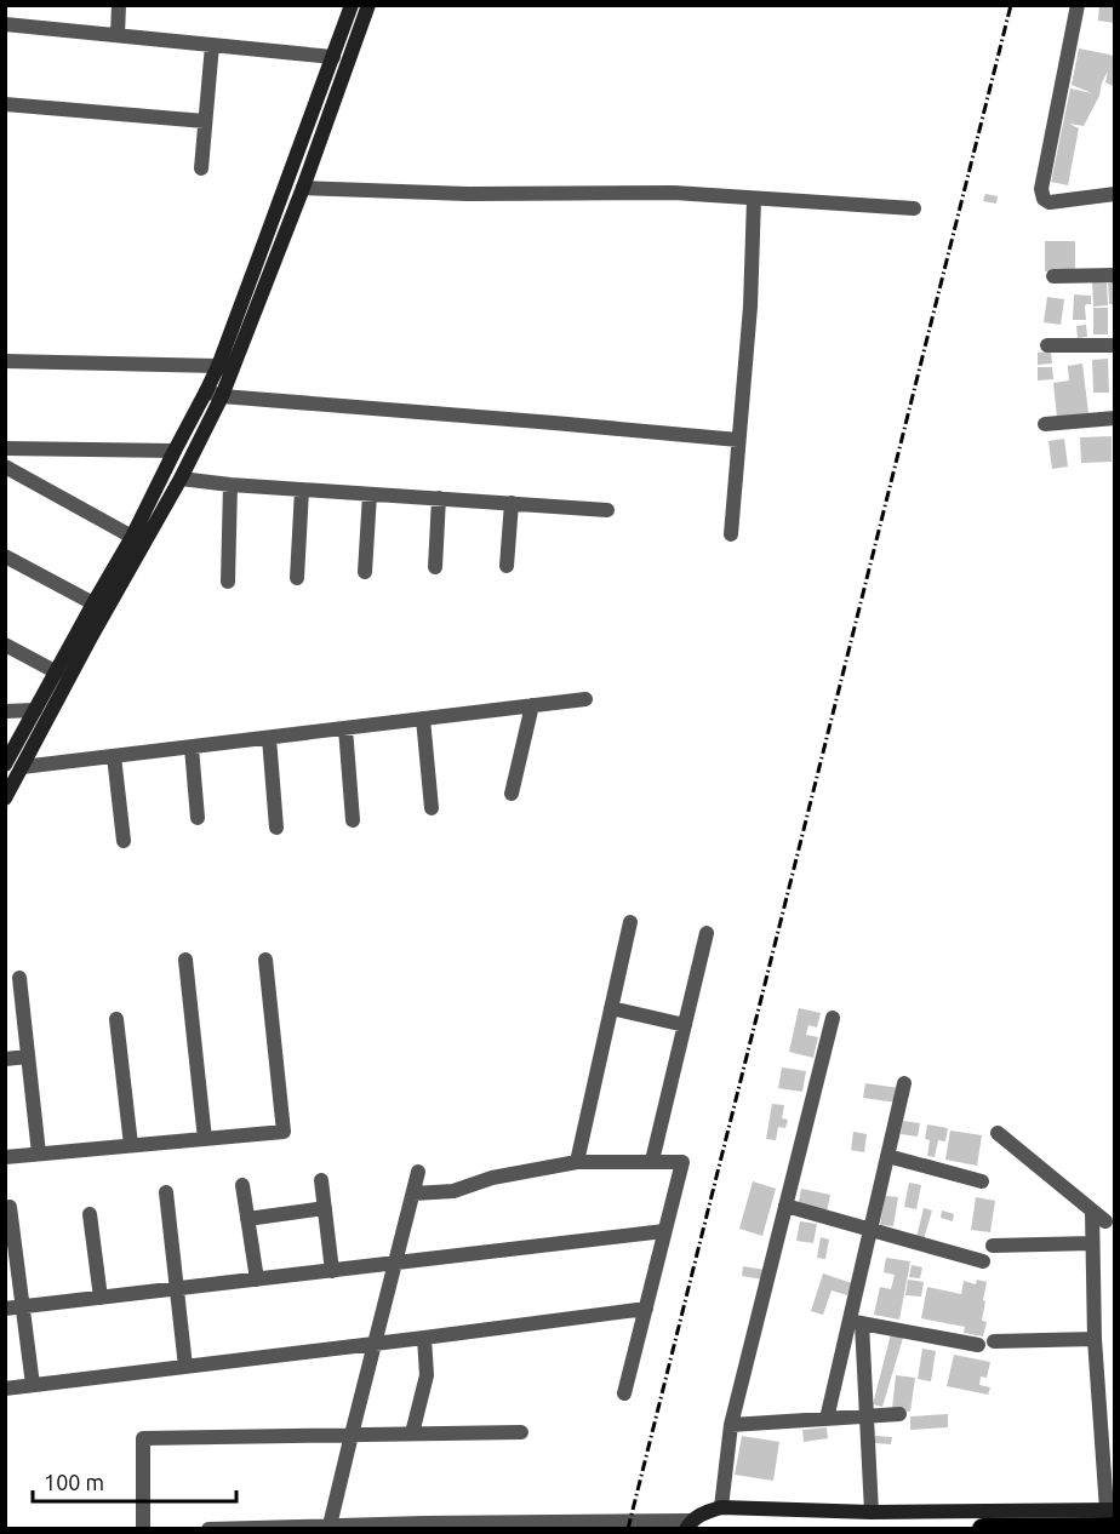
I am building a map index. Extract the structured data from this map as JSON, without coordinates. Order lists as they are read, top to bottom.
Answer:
{
  "scale_bar": "100 m"
}
